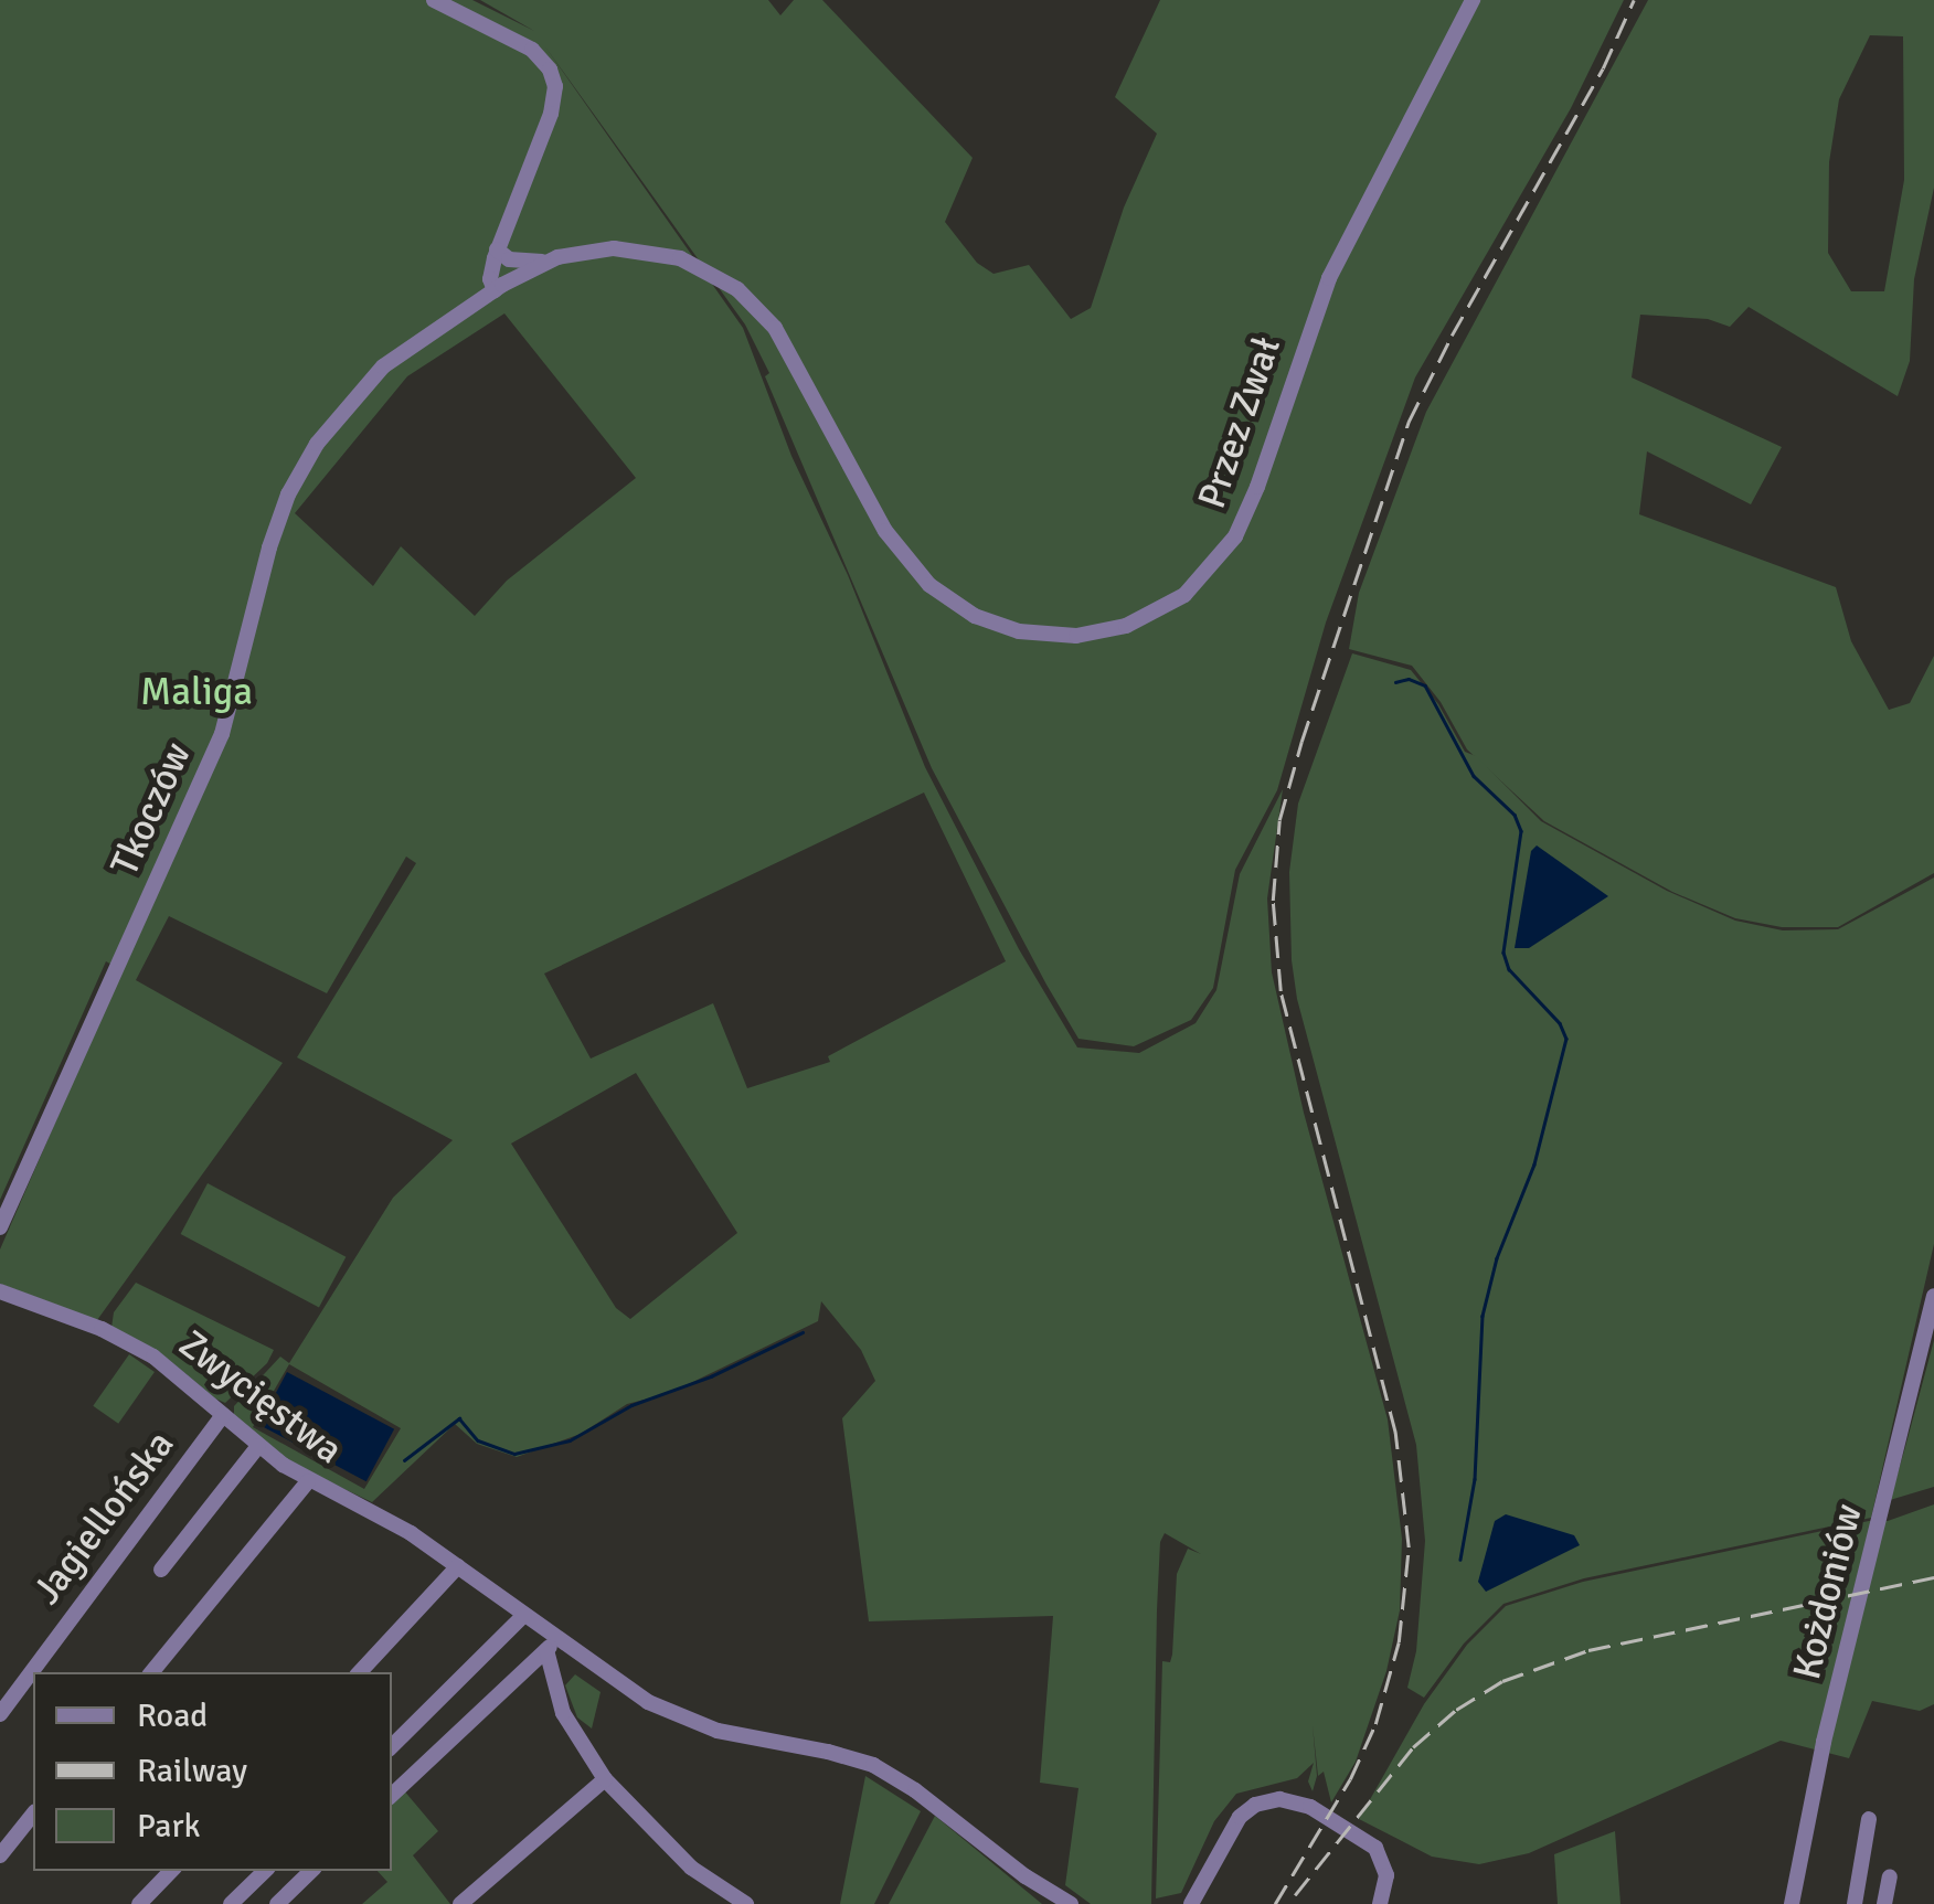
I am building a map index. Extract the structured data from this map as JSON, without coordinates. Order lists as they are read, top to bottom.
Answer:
{
  "streets": {
    "street": [
      "Przez Zwał",
      "Tkoczów",
      "Zwycięstwa",
      "Jagiellońska",
      "Kożdoniów"
    ]
  },
  "crossings": [
    ["Przez Zwał", "Tkoczów"],
    ["Zwycięstwa", "Jagiellońska"]
  ],
  "parks": ["Maliga"],
  "legend": ["Road", "Railway", "Park"]
}
